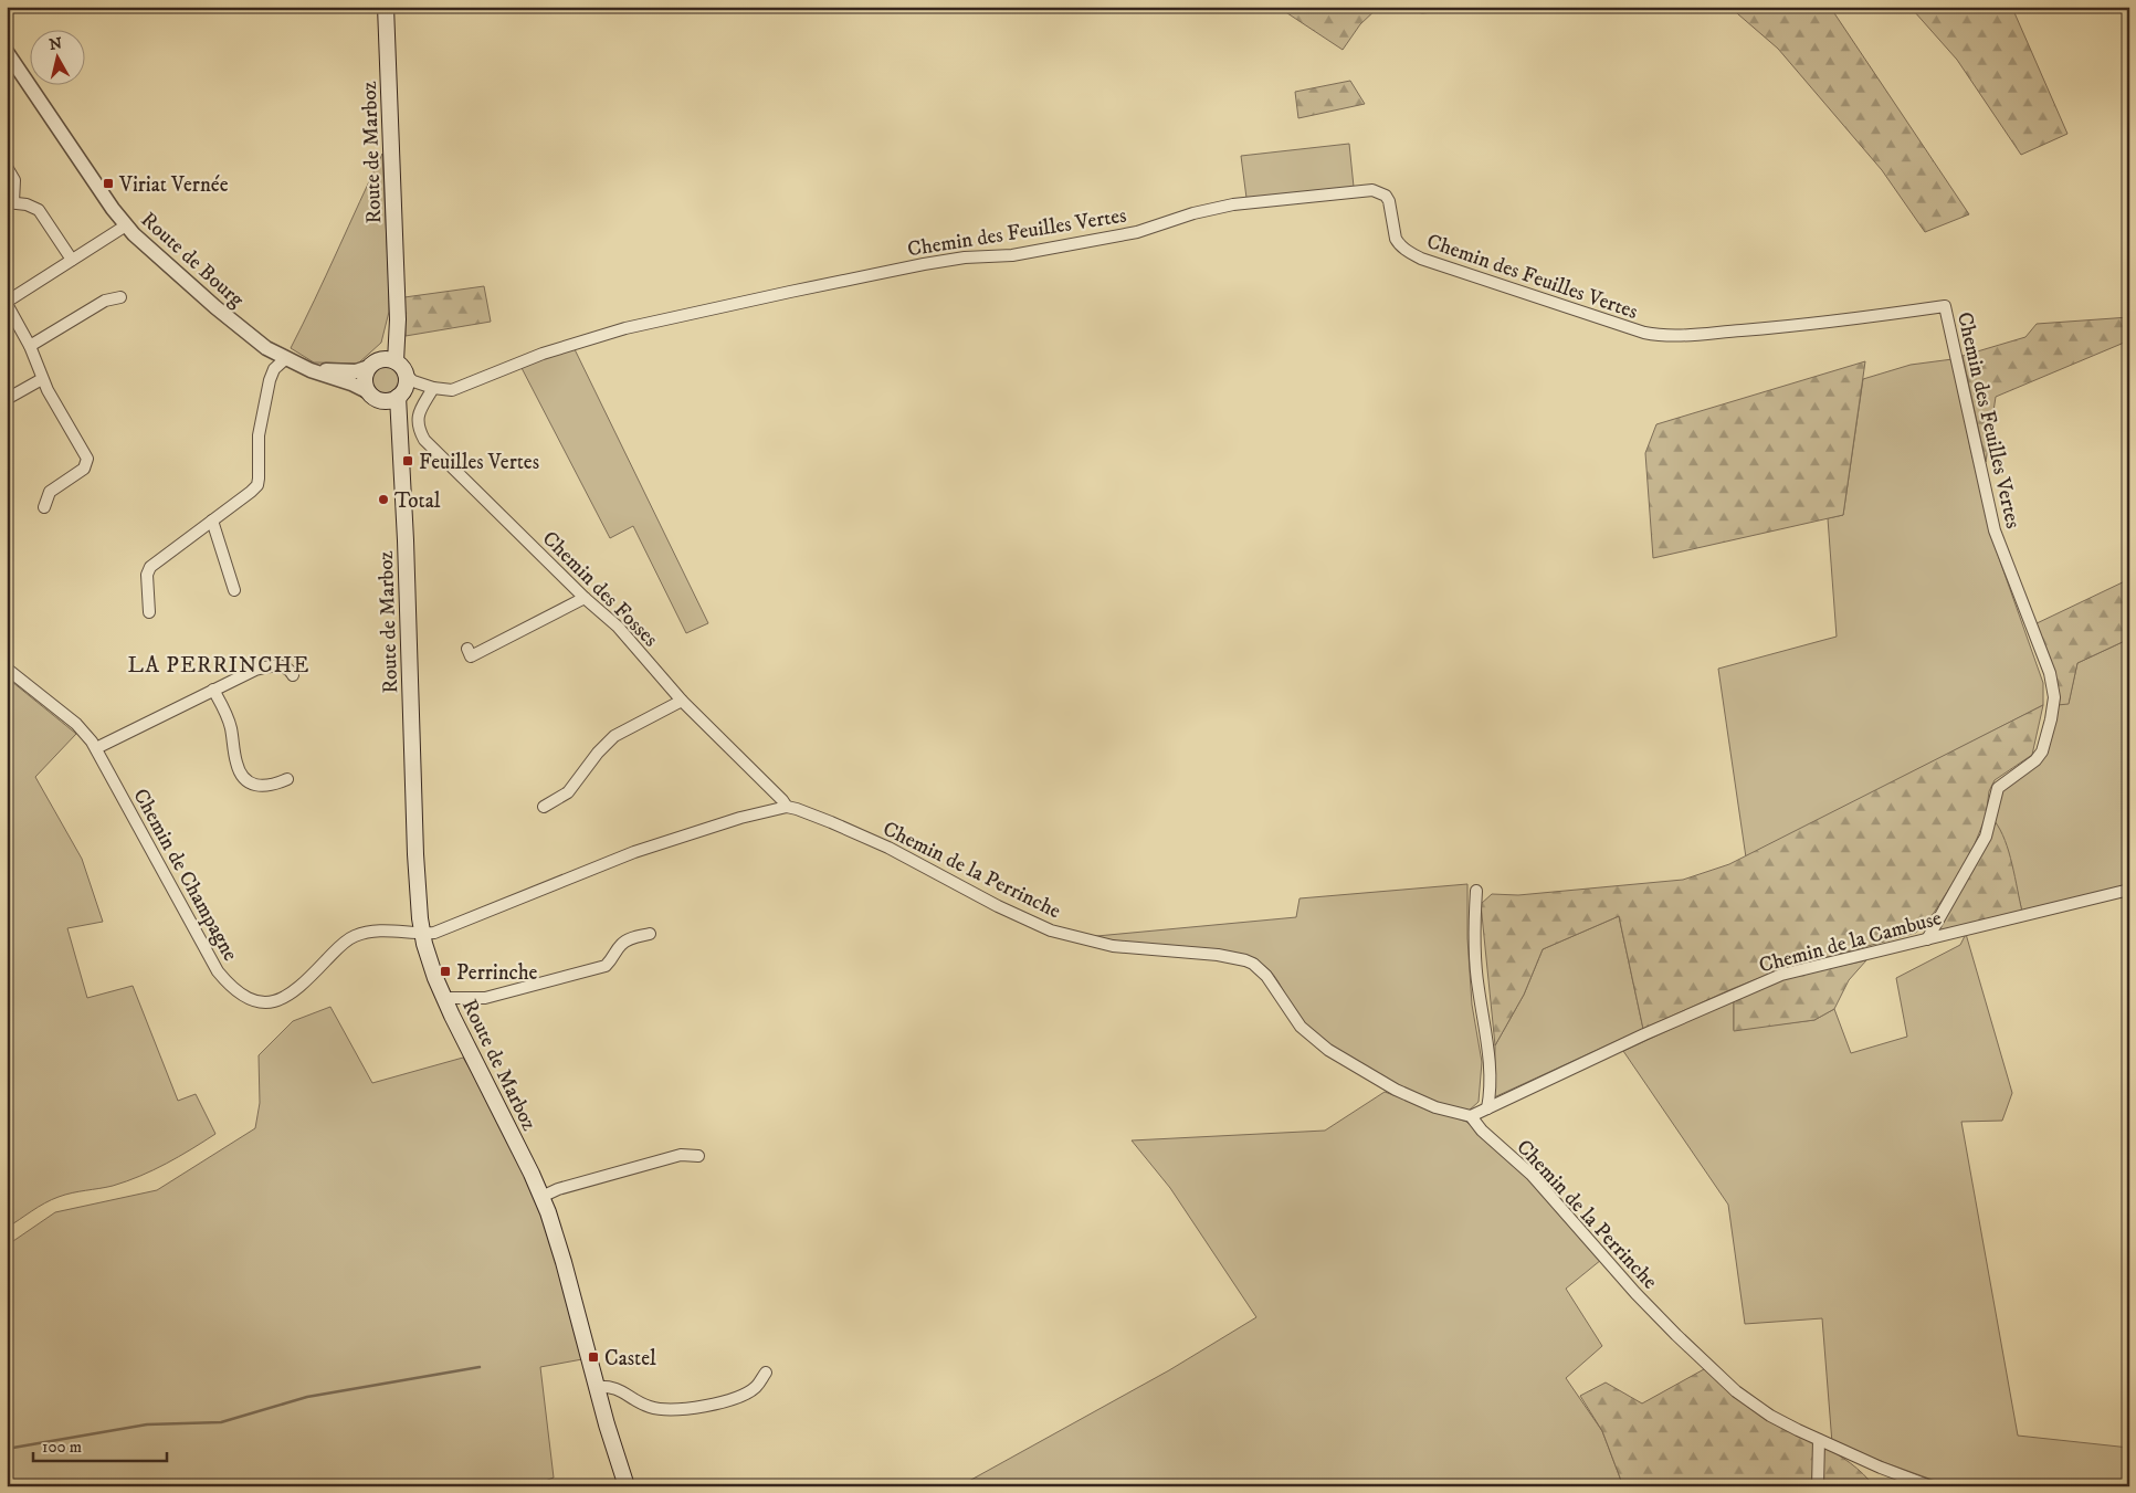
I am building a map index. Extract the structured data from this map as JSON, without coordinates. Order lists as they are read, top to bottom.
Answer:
{
  "streets": {
    "main road": ["Route de Marboz"],
    "street": [
      "Chemin des Feuilles Vertes",
      "Route de Bourg",
      "Chemin des Fosses",
      "Chemin de la Perrinche",
      "Chemin de Champagne",
      "Chemin de la Cambuse"
    ]
  },
  "crossings": [
    ["Route de Marboz", "Route de Bourg"],
    ["Route de Marboz", "Chemin de Champagne"],
    ["Chemin des Feuilles Vertes", "Chemin des Fosses"],
    ["Chemin des Feuilles Vertes", "Chemin de la Cambuse"],
    ["Chemin des Fosses", "Chemin de la Perrinche"],
    ["Chemin de la Perrinche", "Chemin de la Cambuse"]
  ],
  "districts": ["LA PERRINCHE"],
  "places": {
    "transit": [
      "Viriat Vernée",
      "Feuilles Vertes",
      "Perrinche",
      "Castel"
    ],
    "other": ["Total"]
  },
  "scale_bar": "100 m",
  "north": "top"
}
